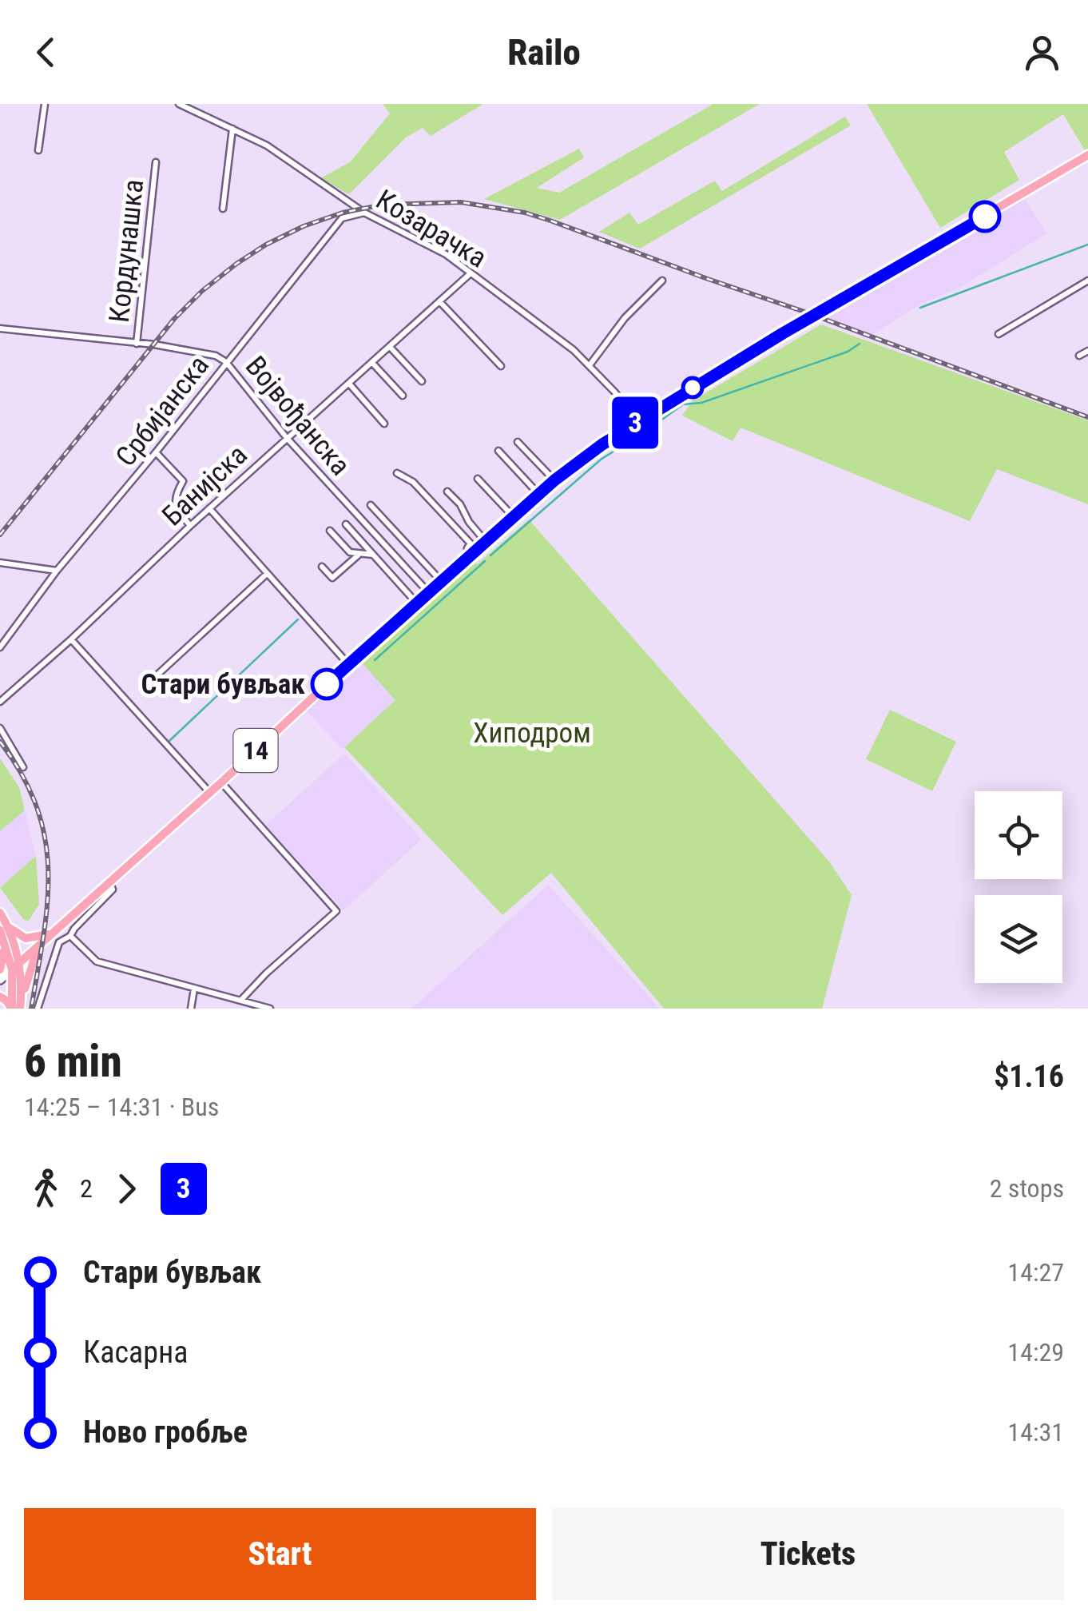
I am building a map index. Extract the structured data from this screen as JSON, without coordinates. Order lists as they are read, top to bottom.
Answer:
{
  "streets": {
    "main road": ["14"],
    "street": [
      "Козарачка",
      "Кордунашка",
      "Србијанска",
      "Војвођанска",
      "Банијска"
    ]
  },
  "crossings": [
    ["Козарачка", "Србијанска"],
    ["Козарачка", "Банијска"],
    ["Козарачка", "14"],
    ["Кордунашка", "Војвођанска"],
    ["Србијанска", "Војвођанска"],
    ["Војвођанска", "Банијска"],
    ["Војвођанска", "14"]
  ],
  "parks": ["Хиподром"],
  "places": ["Стари бувљак"],
  "lines": ["bus line 3"],
  "page": {
    "header": "Railo",
    "on_map": "3",
    "heading": ["6 min", "14:25 – 14:31 · Bus", "$1.16"],
    "legs": ["2", "3", "2 stops"],
    "list": [
      {
        "name": "Стари бувљак",
        "value": "14:27"
      },
      {
        "name": "Касарна",
        "value": "14:29"
      },
      {
        "name": "Ново гробље",
        "value": "14:31"
      }
    ],
    "buttons": ["Start", "Tickets"]
  }
}
